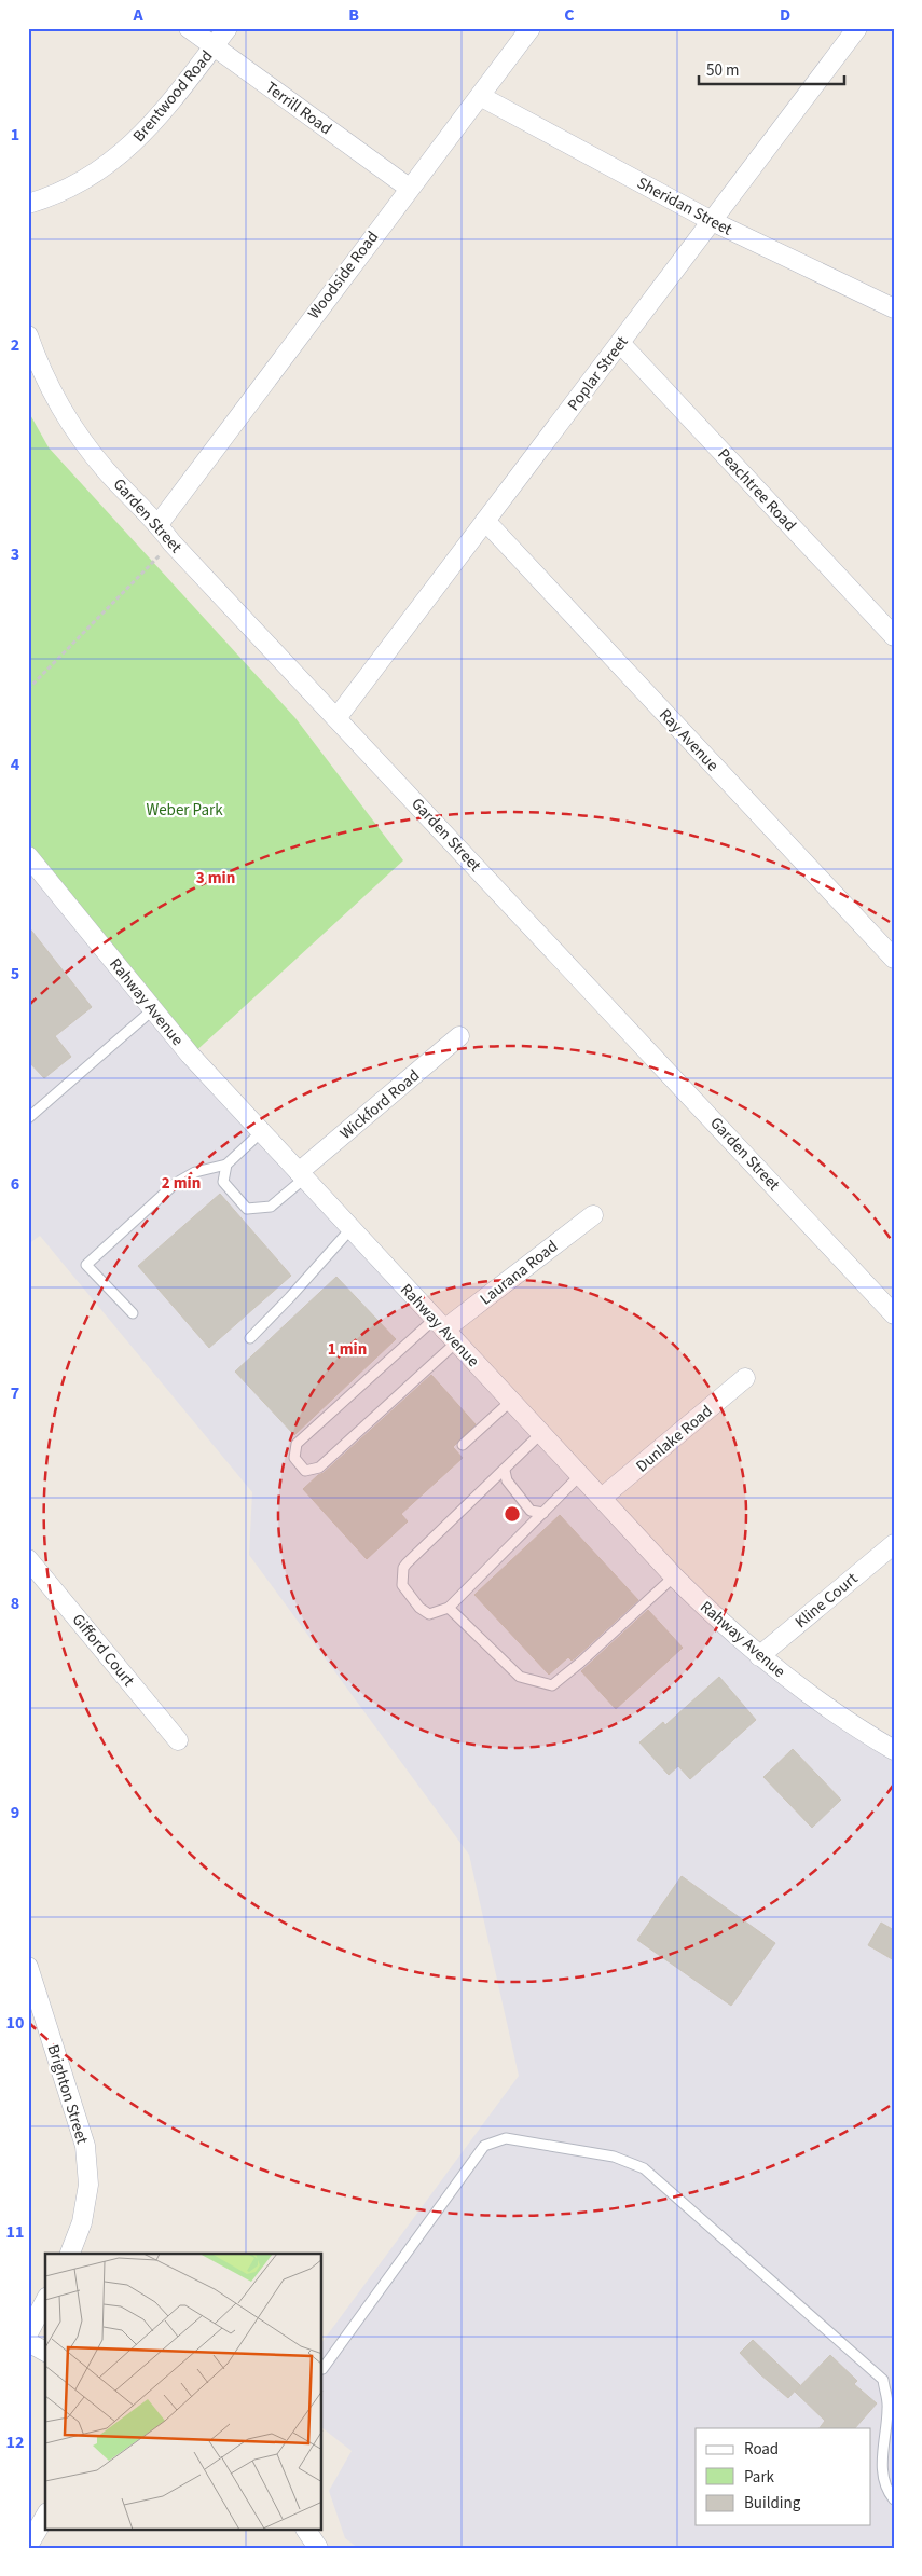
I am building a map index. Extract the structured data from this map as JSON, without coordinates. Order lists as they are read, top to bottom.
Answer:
{
  "streets": {
    "street": [
      "Brentwood Road",
      "Terrill Road",
      "Sheridan Street",
      "Woodside Road",
      "Poplar Street",
      "Peachtree Road",
      "Garden Street",
      "Ray Avenue",
      "Rahway Avenue",
      "Wickford Road",
      "Laurana Road",
      "Dunlake Road",
      "Kline Court",
      "Gifford Court",
      "Brighton Street"
    ]
  },
  "crossings": [
    ["Brentwood Road", "Terrill Road"],
    ["Terrill Road", "Woodside Road"],
    ["Sheridan Street", "Woodside Road"],
    ["Sheridan Street", "Poplar Street"],
    ["Woodside Road", "Garden Street"],
    ["Poplar Street", "Peachtree Road"],
    ["Poplar Street", "Garden Street"],
    ["Poplar Street", "Ray Avenue"],
    ["Rahway Avenue", "Wickford Road"],
    ["Rahway Avenue", "Laurana Road"],
    ["Rahway Avenue", "Dunlake Road"],
    ["Rahway Avenue", "Kline Court"]
  ],
  "parks": ["Weber Park"],
  "legend": ["Road", "Park", "Building"],
  "scale_bar": "50 m",
  "grid": {
    "columns": [
      "A",
      "B",
      "C",
      "D"
    ],
    "rows": [
      "1",
      "2",
      "3",
      "4",
      "5",
      "6",
      "7",
      "8",
      "9",
      "10",
      "11",
      "12"
    ]
  },
  "rings": ["3 min", "2 min", "1 min"]
}
